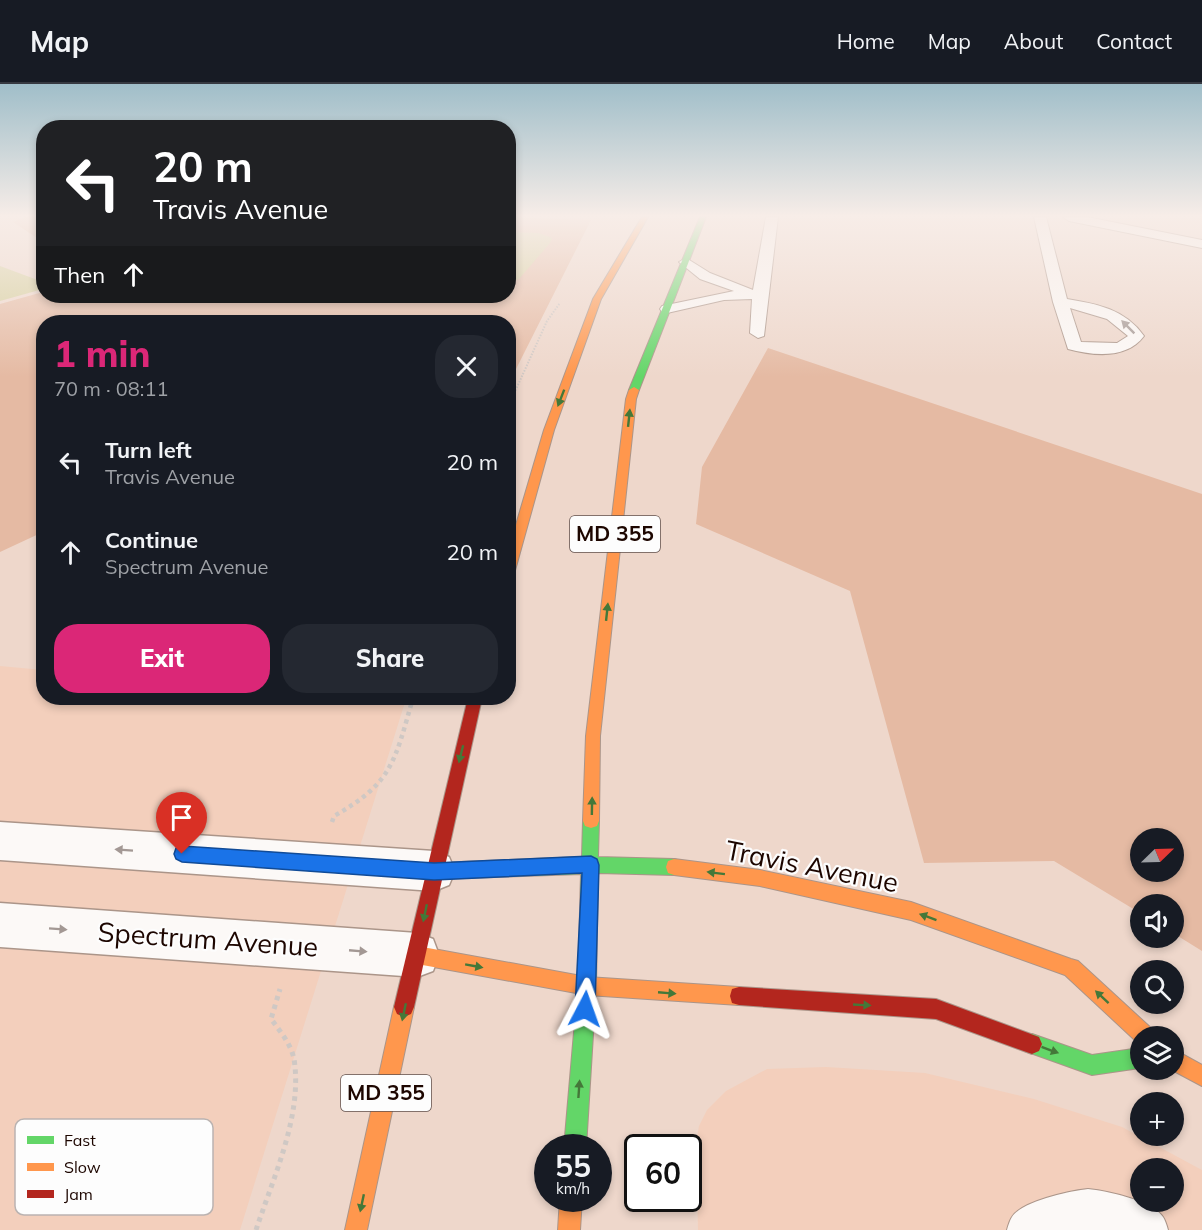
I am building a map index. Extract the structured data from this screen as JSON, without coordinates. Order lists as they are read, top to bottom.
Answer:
{
  "streets": {
    "main road": ["MD 355", "Travis Avenue"],
    "street": ["Spectrum Avenue"]
  },
  "crossings": [
    ["MD 355", "Travis Avenue"],
    ["MD 355", "Spectrum Avenue"]
  ],
  "legend": ["Fast", "Slow", "Jam"],
  "north": "top right",
  "page": {
    "header": "Map",
    "nav": [
      "Home",
      "Map",
      "About",
      "Contact"
    ],
    "turn": ["20 m", "Travis Avenue"],
    "then": "Then",
    "heading": ["1 min", "70 m · 08:11"],
    "list": [
      {
        "name": "Turn left",
        "note": "Travis Avenue",
        "value": "20 m"
      },
      {
        "name": "Continue",
        "note": "Spectrum Avenue",
        "value": "20 m"
      }
    ],
    "buttons": ["Exit", "Share"],
    "map_buttons": ["+", "−"],
    "speed": "55 km/h",
    "limit": "60"
  }
}
